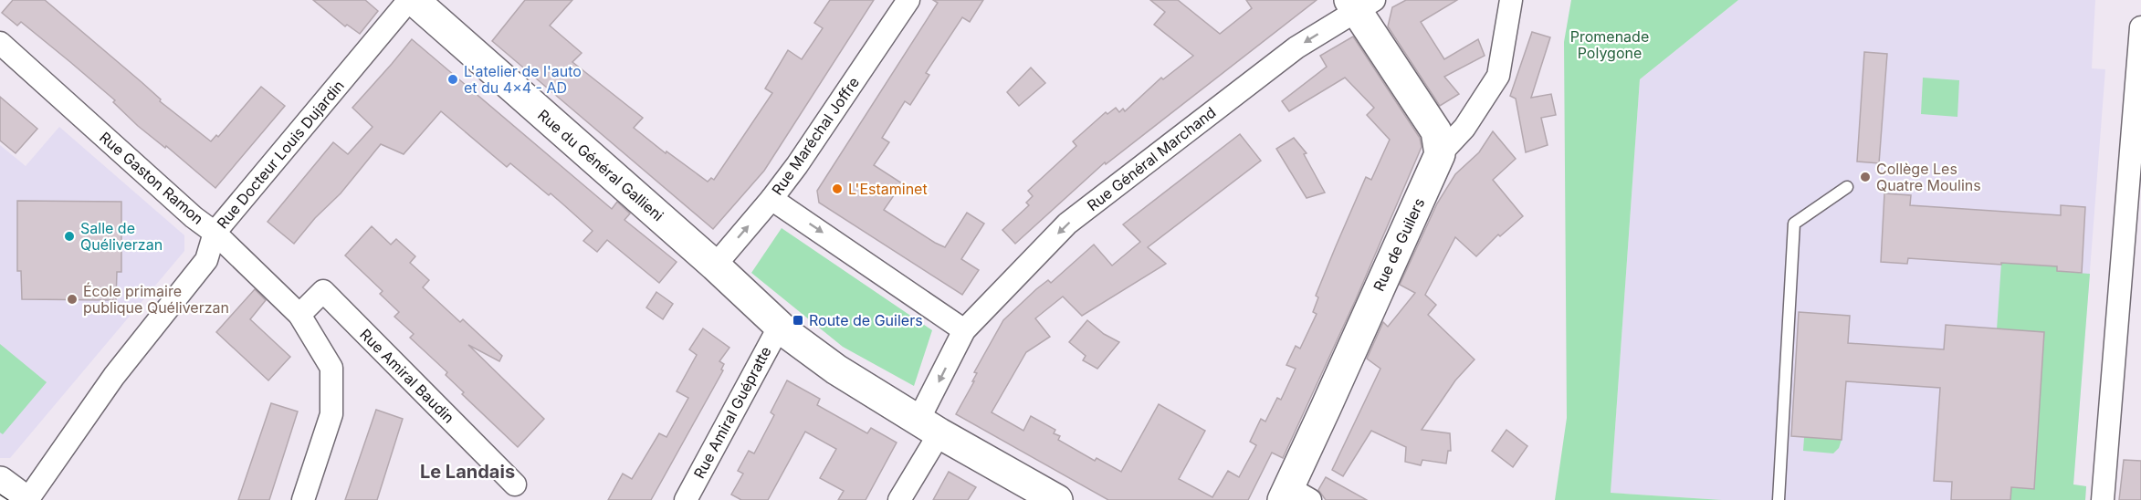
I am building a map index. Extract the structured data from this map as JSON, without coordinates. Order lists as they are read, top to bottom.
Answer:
{
  "streets": {
    "main road": ["Rue du Général Gallieni", "Rue de Guilers"],
    "street": [
      "Rue Maréchal Joffre",
      "Rue Docteur Louis Dujardin",
      "Rue Général Marchand",
      "Rue Gaston Ramon",
      "Rue Amiral Baudin",
      "Rue Amiral Guépratte"
    ]
  },
  "crossings": [
    ["Rue Maréchal Joffre", "Rue du Général Gallieni"],
    ["Rue Docteur Louis Dujardin", "Rue Gaston Ramon"],
    ["Rue Général Marchand", "Rue du Général Gallieni"],
    ["Rue du Général Gallieni", "Rue Amiral Guépratte"],
    ["Rue Gaston Ramon", "Rue Amiral Baudin"]
  ],
  "one_way": ["Rue Général Marchand"],
  "districts": ["Le Landais"],
  "parks": ["Promenade Polygone"],
  "places": {
    "other": [
      "L'atelier de l'auto et du 4x4 - AD",
      "Collège Les Quatre Moulins",
      "L'Estaminet",
      "Salle de Quéliverzan",
      "École primaire publique Quéliverzan"
    ],
    "transit": ["Route de Guilers"]
  }
}
